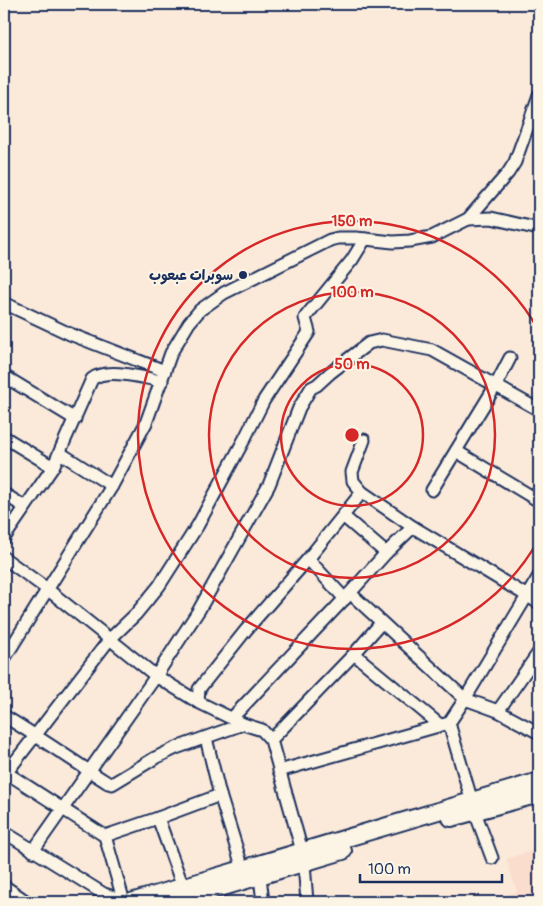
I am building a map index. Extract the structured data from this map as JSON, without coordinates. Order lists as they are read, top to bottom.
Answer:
{
  "places": ["سوبرات عبعوب"],
  "scale_bar": "100 m",
  "rings": ["150 m", "100 m", "50 m"]
}
